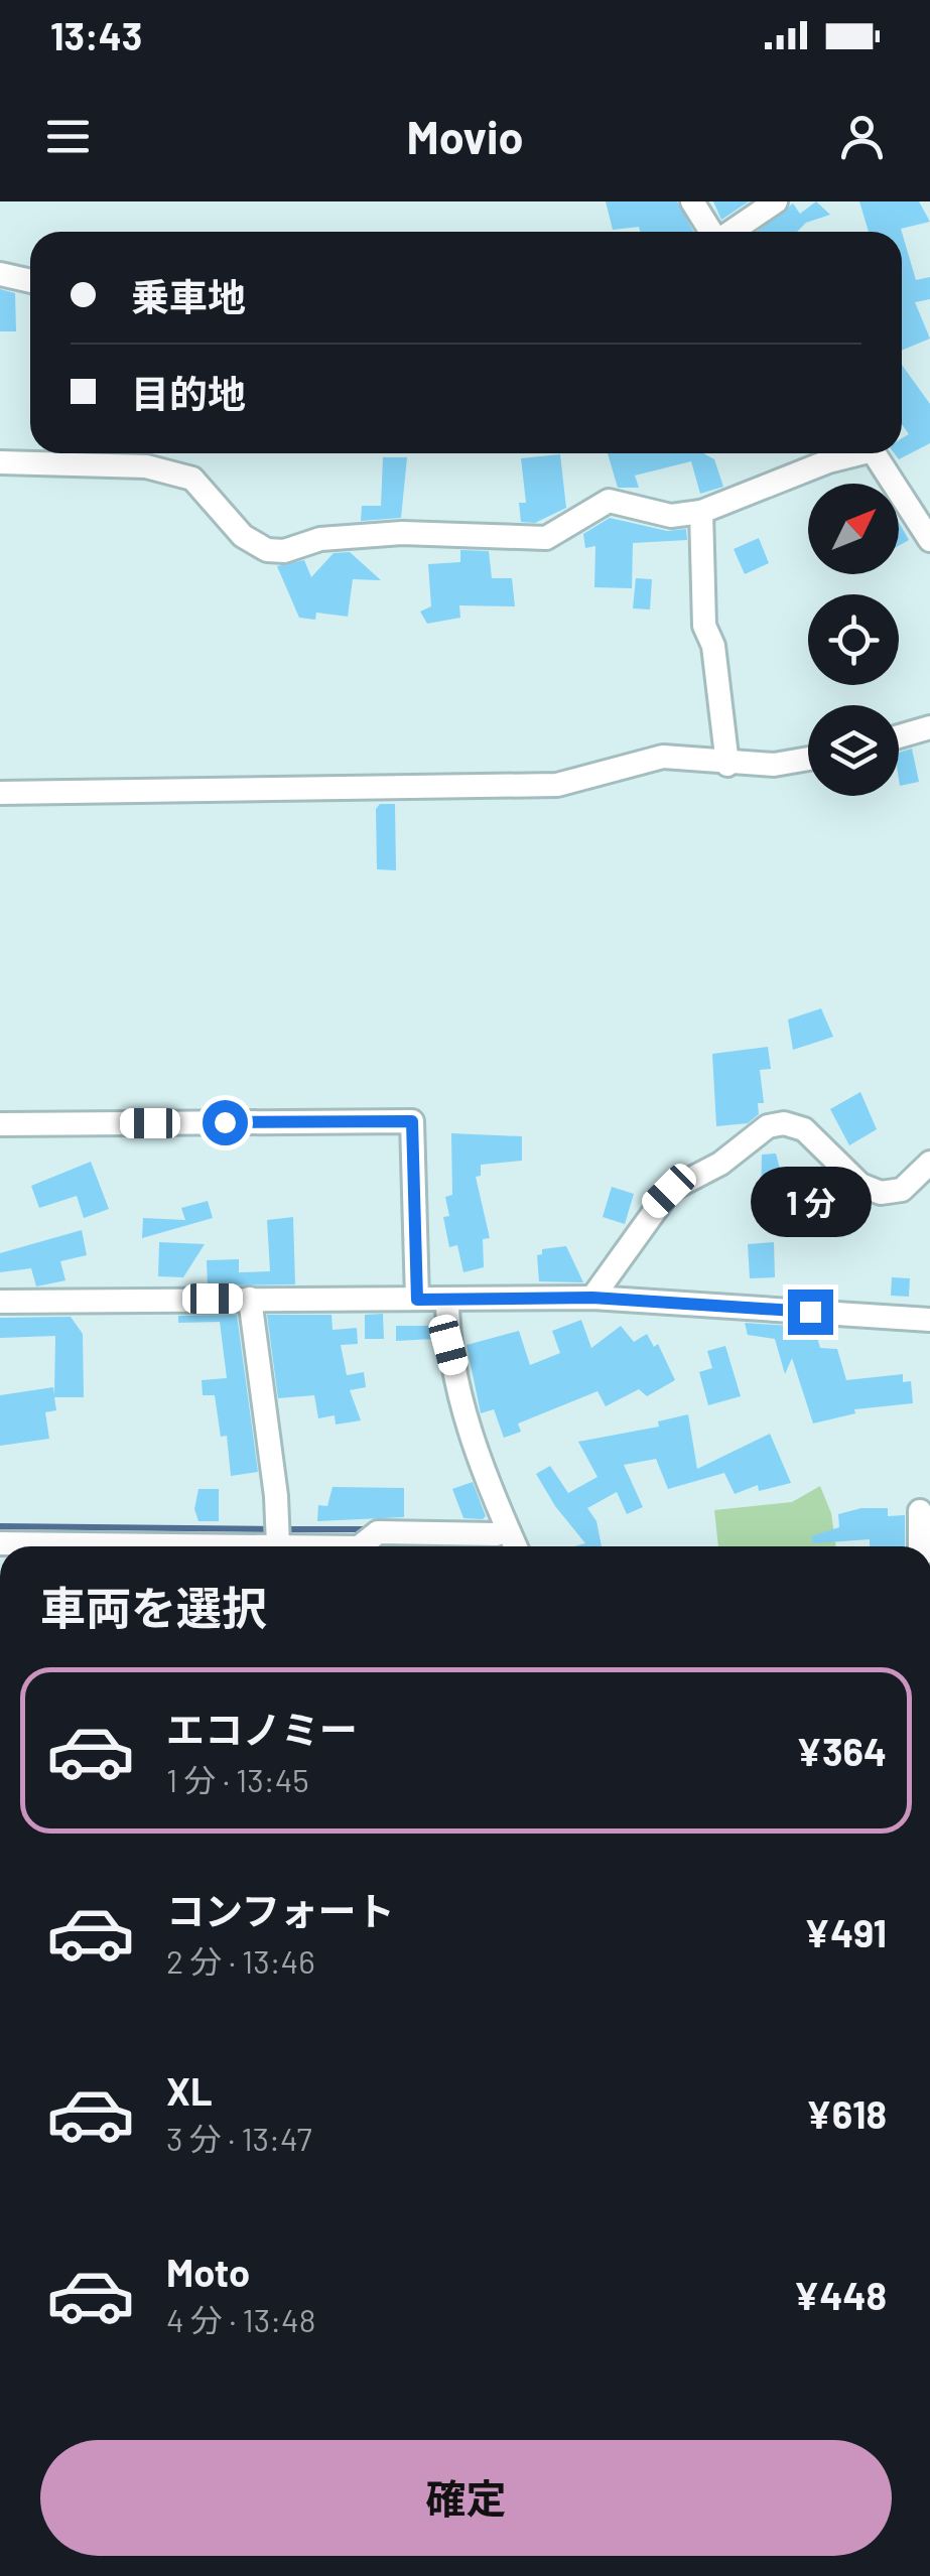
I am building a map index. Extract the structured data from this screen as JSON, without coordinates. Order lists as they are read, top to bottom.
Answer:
{
  "north": "top right",
  "page": {
    "status": "13:43",
    "header": "Movio",
    "banner": ["乗車地", "目的地"],
    "bubble": "1 分",
    "heading": "車両を選択",
    "list": [
      {
        "name": "エコノミー",
        "note": "1 分 · 13:45",
        "value": "¥364"
      },
      {
        "name": "コンフォート",
        "note": "2 分 · 13:46",
        "value": "¥491"
      },
      {
        "name": "XL",
        "note": "3 分 · 13:47",
        "value": "¥618"
      },
      {
        "name": "Moto",
        "note": "4 分 · 13:48",
        "value": "¥448"
      }
    ],
    "buttons": "確定"
  }
}
